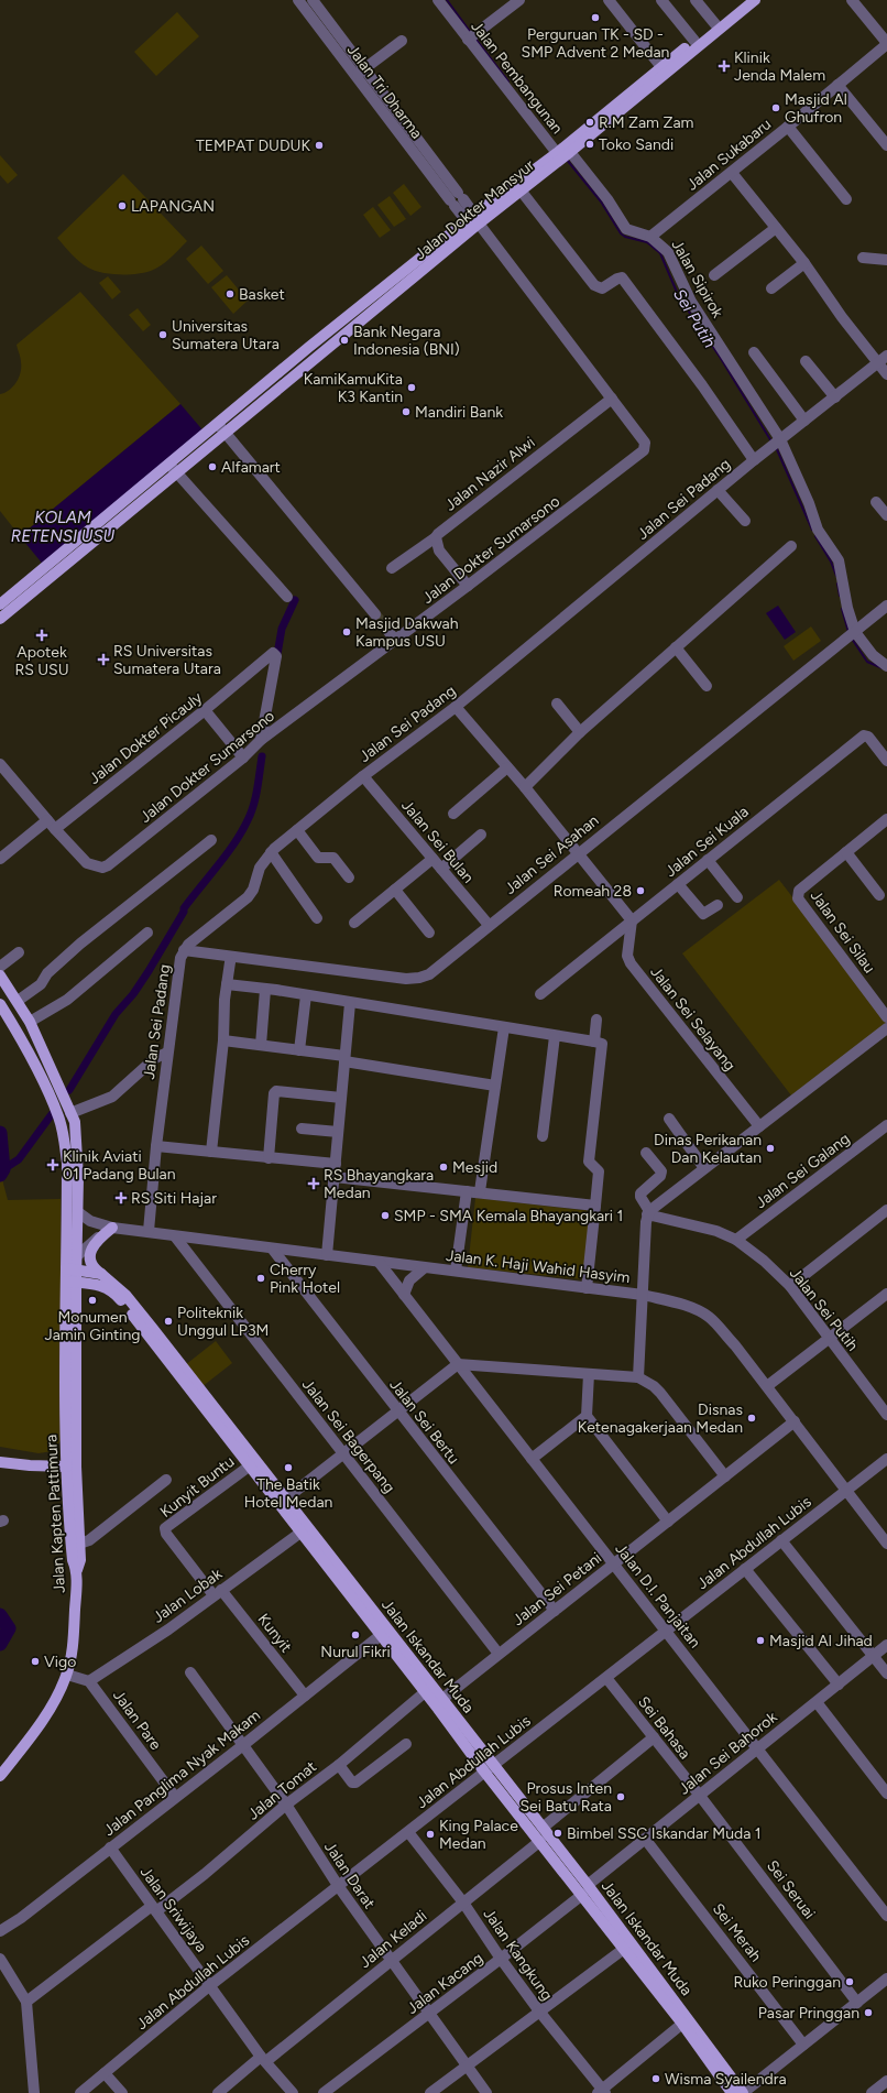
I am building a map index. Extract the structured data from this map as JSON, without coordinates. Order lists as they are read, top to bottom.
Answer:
{
  "streets": {
    "main road": ["Jalan Dokter Mansyur", "Jalan Kapten Pattimura", "Jalan Iskandar Muda"],
    "street": [
      "Jalan Pembangunan",
      "Jalan Tri Dharma",
      "Jalan Sukabaru",
      "Jalan Sipirok",
      "Jalan Nazir Alwi",
      "Jalan Sei Padang",
      "Jalan Dokter Sumarsono",
      "Jalan Dokter Picauly",
      "Jalan Sei Bulan",
      "Jalan Sei Kuala",
      "Jalan Sei Asahan",
      "Jalan Sei Silau",
      "Jalan Sei Selayang",
      "Jalan Sei Galang",
      "Jalan K. Haji Wahid Hasyim",
      "Jalan Sei Putih",
      "Jalan Sei Bertu",
      "Jalan Sei Bagerpang",
      "Kunyit Buntu",
      "Jalan Abdullah Lubis",
      "Jalan Sei Petani",
      "Jalan Lobak",
      "Jalan D.I. Panjaitan",
      "Kunyit",
      "Jalan Pare",
      "Sei Bahasa",
      "Jalan Sei Bahorok",
      "Jalan Panglima Nyak Makam",
      "Jalan Tomat",
      "Jalan Darat",
      "Sei Seruai",
      "Jalan Sriwijaya",
      "Sei Merah",
      "Jalan Keladi",
      "Jalan Kangkung",
      "Jalan Kacang"
    ]
  },
  "crossings": [
    ["Jalan Pembangunan", "Jalan Dokter Mansyur"],
    ["Jalan Pembangunan", "Jalan Sipirok"],
    ["Jalan Tri Dharma", "Jalan Dokter Mansyur"],
    ["Jalan Tri Dharma", "Jalan Dokter Sumarsono"],
    ["Jalan Sukabaru", "Jalan Sipirok"],
    ["Jalan Dokter Mansyur", "Jalan Sipirok"],
    ["Jalan Dokter Mansyur", "Jalan Dokter Sumarsono"],
    ["Jalan Sipirok", "Jalan Sei Padang"],
    ["Jalan Sipirok", "Jalan Sei Asahan"],
    ["Jalan Nazir Alwi", "Jalan Dokter Sumarsono"],
    ["Jalan Sei Padang", "Jalan Sei Bulan"],
    ["Jalan Sei Padang", "Jalan Sei Asahan"],
    ["Jalan Sei Padang", "Jalan K. Haji Wahid Hasyim"],
    ["Jalan Dokter Sumarsono", "Jalan Dokter Picauly"],
    ["Jalan Sei Bulan", "Jalan Sei Asahan"],
    ["Jalan Sei Kuala", "Jalan Sei Selayang"],
    ["Jalan Sei Galang", "Jalan Sei Putih"],
    ["Jalan K. Haji Wahid Hasyim", "Jalan Sei Bertu"],
    ["Jalan K. Haji Wahid Hasyim", "Jalan Sei Bagerpang"],
    ["Jalan K. Haji Wahid Hasyim", "Jalan Abdullah Lubis"],
    ["Jalan K. Haji Wahid Hasyim", "Jalan Sei Petani"],
    ["Jalan K. Haji Wahid Hasyim", "Jalan D.I. Panjaitan"],
    ["Jalan Sei Bertu", "Jalan Sei Petani"],
    ["Jalan Sei Bagerpang", "Jalan Sei Petani"],
    ["Kunyit Buntu", "Jalan Lobak"],
    ["Kunyit Buntu", "Kunyit"],
    ["Kunyit Buntu", "Jalan Iskandar Muda"],
    ["Jalan Kapten Pattimura", "Jalan Iskandar Muda"],
    ["Jalan Abdullah Lubis", "Jalan D.I. Panjaitan"],
    ["Jalan Abdullah Lubis", "Jalan Iskandar Muda"],
    ["Jalan Abdullah Lubis", "Sei Bahasa"],
    ["Jalan Abdullah Lubis", "Jalan Darat"],
    ["Jalan Abdullah Lubis", "Jalan Sriwijaya"],
    ["Jalan Abdullah Lubis", "Jalan Kangkung"],
    ["Jalan Sei Petani", "Jalan D.I. Panjaitan"],
    ["Jalan Sei Petani", "Jalan Iskandar Muda"],
    ["Jalan Lobak", "Kunyit"],
    ["Jalan Lobak", "Jalan Iskandar Muda"],
    ["Jalan Lobak", "Jalan Pare"],
    ["Jalan D.I. Panjaitan", "Jalan Sei Bahorok"],
    ["Kunyit", "Jalan Panglima Nyak Makam"],
    ["Jalan Iskandar Muda", "Jalan Sei Bahorok"],
    ["Jalan Iskandar Muda", "Jalan Panglima Nyak Makam"],
    ["Jalan Iskandar Muda", "Jalan Tomat"],
    ["Jalan Iskandar Muda", "Jalan Keladi"],
    ["Jalan Iskandar Muda", "Jalan Kacang"],
    ["Jalan Pare", "Jalan Panglima Nyak Makam"],
    ["Sei Bahasa", "Jalan Sei Bahorok"],
    ["Sei Bahasa", "Sei Seruai"],
    ["Sei Bahasa", "Jalan Keladi"],
    ["Jalan Sei Bahorok", "Sei Seruai"],
    ["Jalan Sei Bahorok", "Sei Merah"],
    ["Jalan Sei Bahorok", "Jalan Kacang"],
    ["Jalan Panglima Nyak Makam", "Jalan Darat"],
    ["Jalan Panglima Nyak Makam", "Jalan Sriwijaya"],
    ["Jalan Tomat", "Jalan Darat"],
    ["Jalan Tomat", "Jalan Sriwijaya"],
    ["Jalan Darat", "Jalan Keladi"],
    ["Jalan Darat", "Jalan Kacang"],
    ["Jalan Sriwijaya", "Jalan Keladi"],
    ["Jalan Keladi", "Jalan Kangkung"],
    ["Jalan Kangkung", "Jalan Kacang"]
  ],
  "water": ["Sei Putih", "KOLAM RETENSI USU"],
  "places": {
    "other": [
      "Perguruan TK - SD - SMP Advent 2 Medan",
      "Masjid Al Ghufron",
      "R.M Zam Zam",
      "Toko Sandi",
      "TEMPAT DUDUK",
      "LAPANGAN",
      "Basket",
      "Universitas Sumatera Utara",
      "Bank Negara Indonesia (BNI)",
      "KamiKamuKita K3 Kantin",
      "Mandiri Bank",
      "Alfamart",
      "Masjid Dakwah Kampus USU",
      "Romeah 28",
      "Dinas Perikanan Dan Kelautan",
      "Mesjid",
      "SMP - SMA Kemala Bhayangkari 1",
      "Cherry Pink Hotel",
      "Monumen Jamin Ginting",
      "Politeknik Unggul LP3M",
      "Disnas Ketenagakerjaan Medan",
      "The Batik Hotel Medan",
      "Nurul Fikri",
      "Masjid Al Jihad",
      "Vigo",
      "Prosus Inten Sei Batu Rata",
      "Bimbel SSC Iskandar Muda 1",
      "King Palace Medan",
      "Ruko Peringgan",
      "Pasar Pringgan",
      "Wisma Syailendra"
    ],
    "health": [
      "Klinik Jenda Malem",
      "Apotek RS USU",
      "RS Universitas Sumatera Utara",
      "Klinik Aviati 01 Padang Bulan",
      "RS Bhayangkara Medan",
      "RS Siti Hajar"
    ]
  }
}
